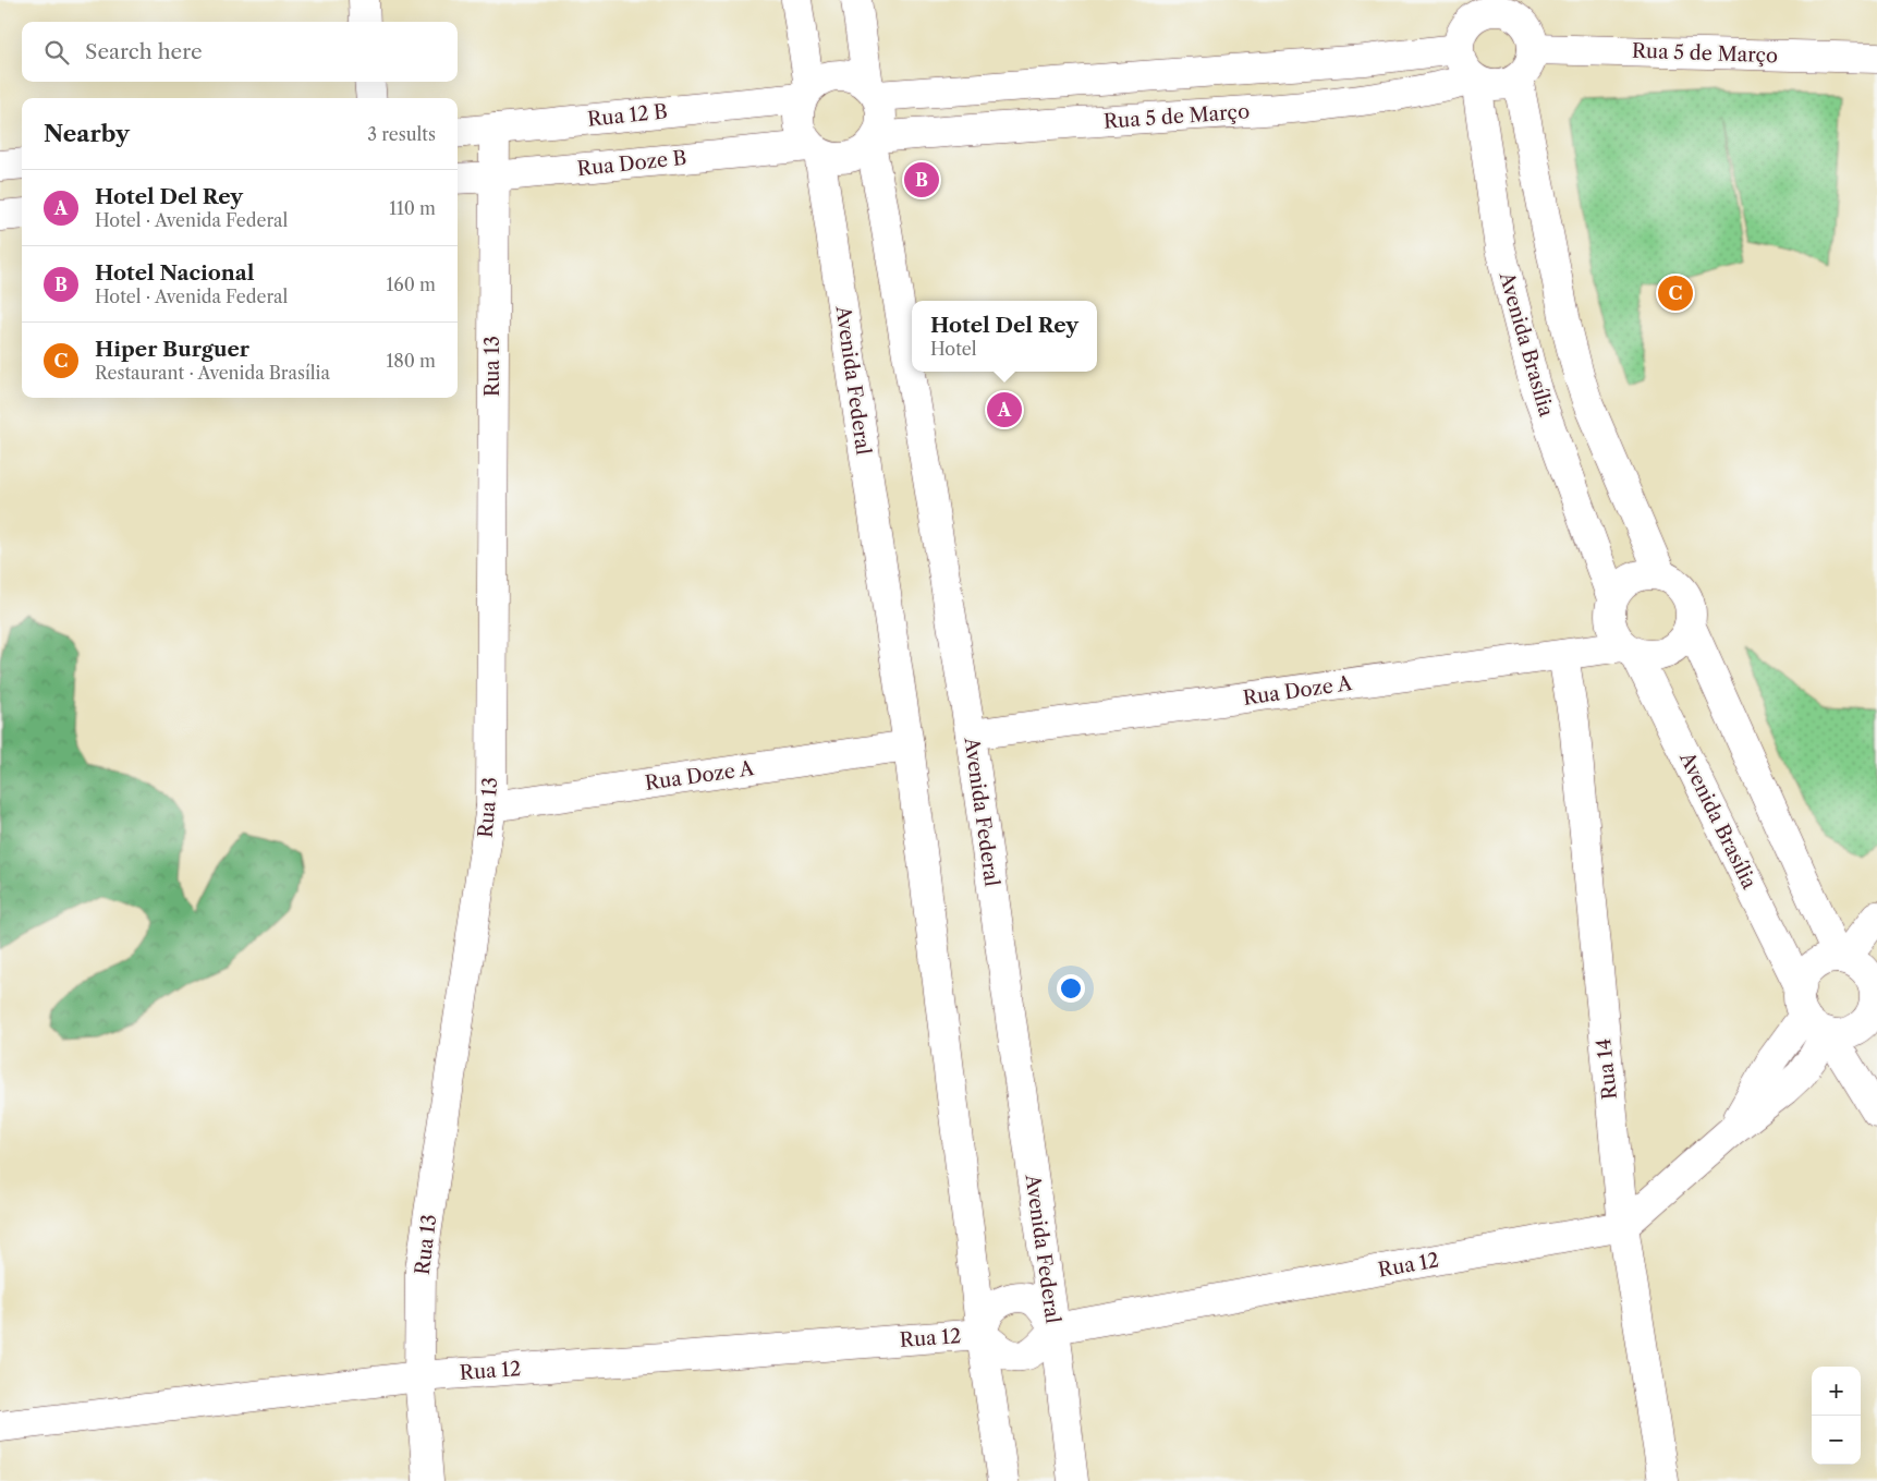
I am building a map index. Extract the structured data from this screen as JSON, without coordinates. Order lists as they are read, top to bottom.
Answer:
{
  "streets": {
    "street": [
      "Rua 5 de Março",
      "Rua 12 B",
      "Rua Doze B",
      "Avenida Brasília",
      "Rua 13",
      "Avenida Federal",
      "Rua Doze A",
      "Rua 14",
      "Rua 12"
    ]
  },
  "crossings": [
    ["Rua 5 de Março", "Rua 12 B"],
    ["Rua 5 de Março", "Rua Doze B"],
    ["Rua 5 de Março", "Avenida Brasília"],
    ["Rua 5 de Março", "Avenida Federal"],
    ["Rua 12 B", "Rua Doze B"],
    ["Rua 12 B", "Rua 13"],
    ["Rua 12 B", "Avenida Federal"],
    ["Rua Doze B", "Rua 13"],
    ["Rua Doze B", "Avenida Federal"],
    ["Avenida Brasília", "Rua Doze A"],
    ["Rua 13", "Rua Doze A"],
    ["Rua 13", "Rua 12"],
    ["Avenida Federal", "Rua Doze A"],
    ["Avenida Federal", "Rua 12"],
    ["Rua Doze A", "Rua 14"],
    ["Rua 14", "Rua 12"]
  ],
  "page": {
    "search": "Search here",
    "heading": ["Nearby", "3 results"],
    "pins": ["B", "C", "A"],
    "list": [
      {
        "mark": "A",
        "name": "Hotel Del Rey",
        "note": "Hotel · Avenida Federal",
        "value": "110 m"
      },
      {
        "mark": "B",
        "name": "Hotel Nacional",
        "note": "Hotel · Avenida Federal",
        "value": "160 m"
      },
      {
        "mark": "C",
        "name": "Hiper Burguer",
        "note": "Restaurant · Avenida Brasília",
        "value": "180 m"
      }
    ],
    "popup": ["Hotel Del Rey", "Hotel"],
    "map_buttons": ["+", "−"]
  }
}
